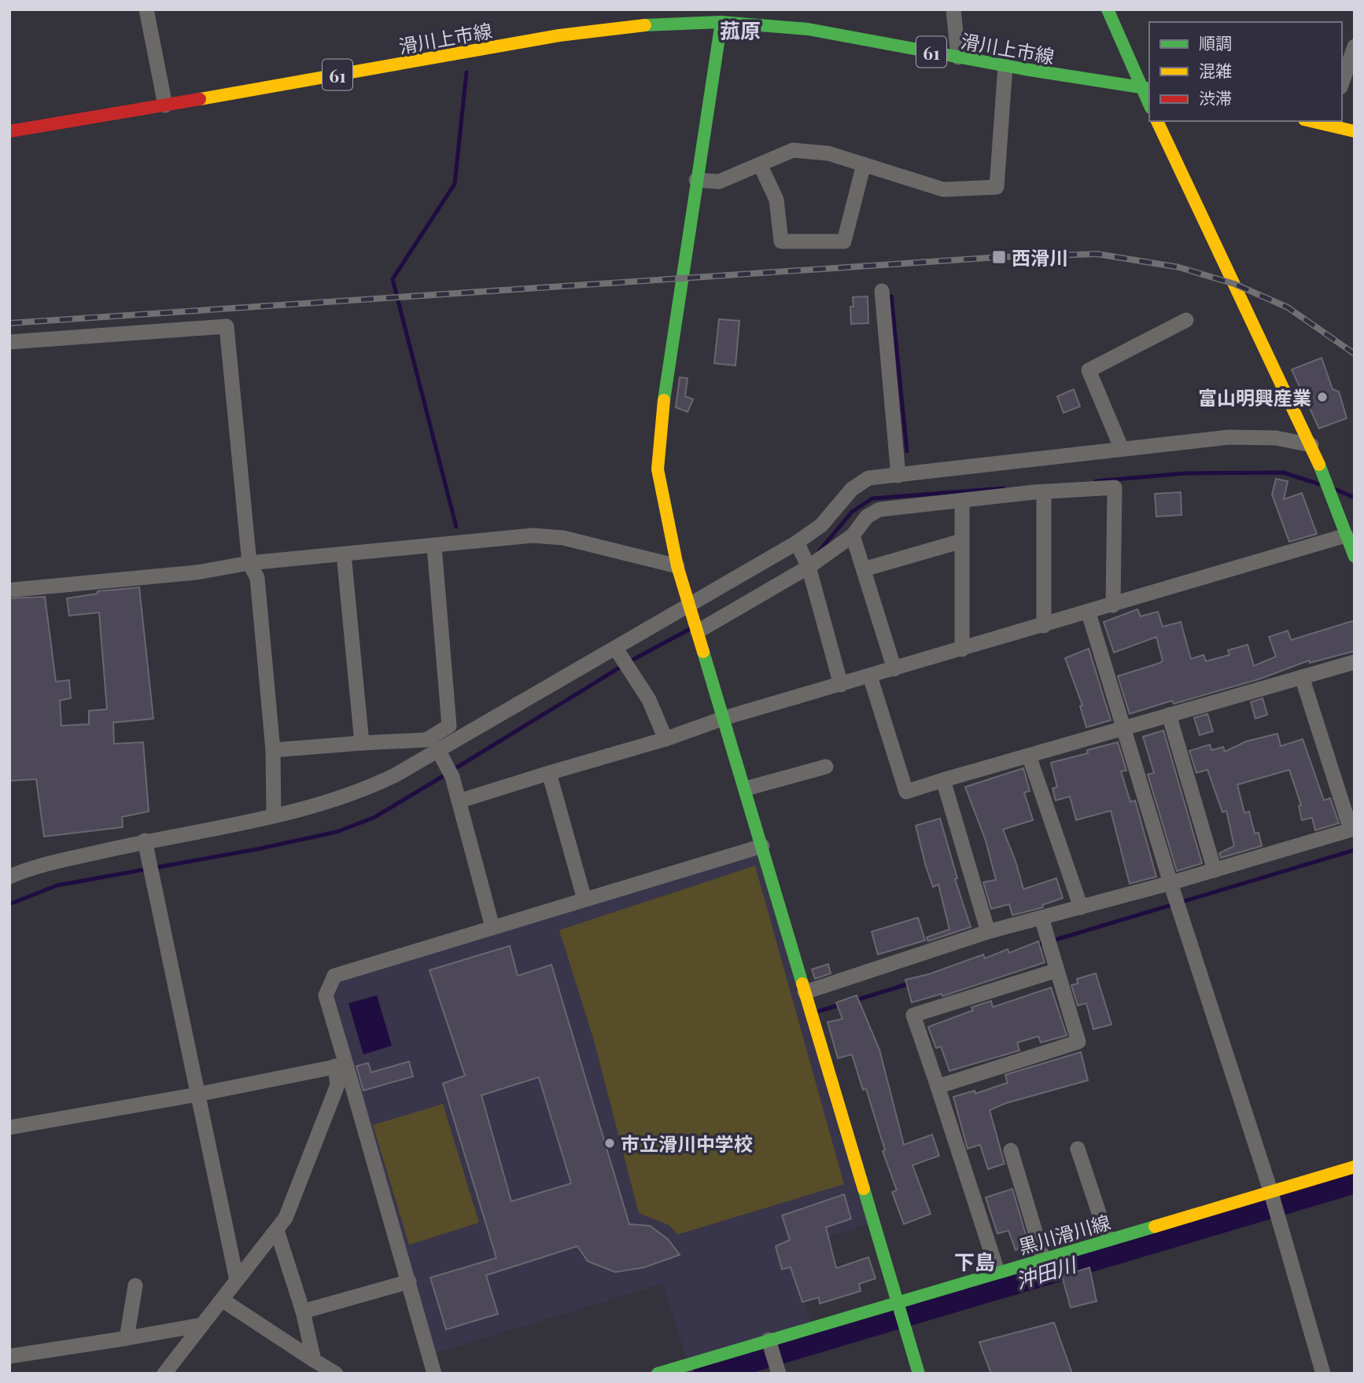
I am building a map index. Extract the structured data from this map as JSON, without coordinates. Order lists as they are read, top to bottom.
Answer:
{
  "streets": {
    "street": ["滑川上市線", "61", "黒川滑川線"]
  },
  "districts": ["菰原", "下島"],
  "water": ["沖田川"],
  "places": {
    "transit": ["西滑川"],
    "other": ["富山明興産業", "市立滑川中学校"]
  },
  "legend": ["順調", "混雑", "渋滞"]
}
